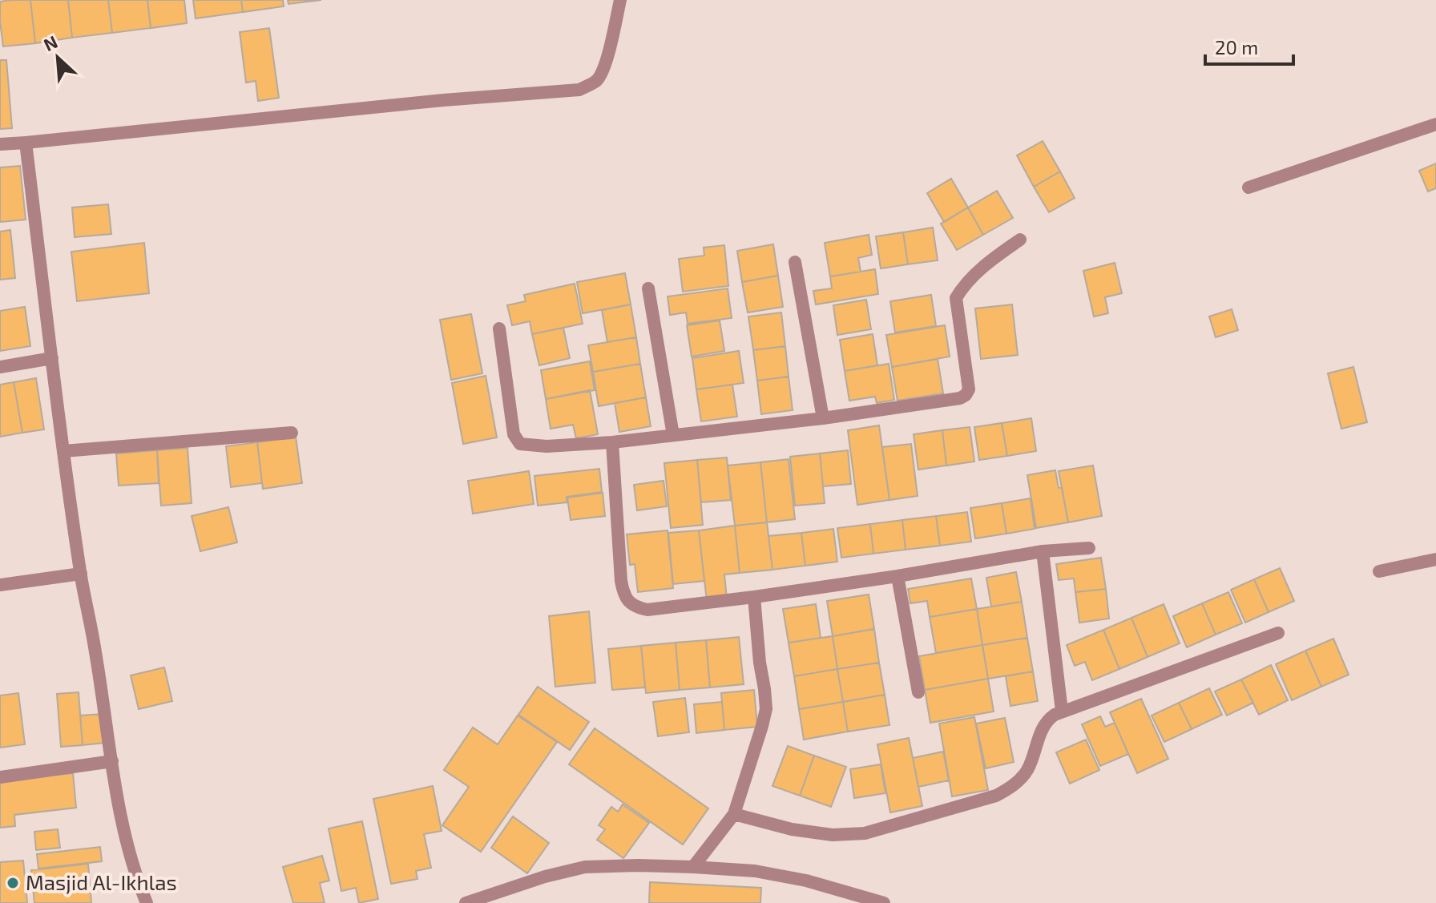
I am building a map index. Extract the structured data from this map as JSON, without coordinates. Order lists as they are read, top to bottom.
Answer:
{
  "places": ["Masjid Al-Ikhlas"],
  "scale_bar": "20 m",
  "north": "top left"
}
